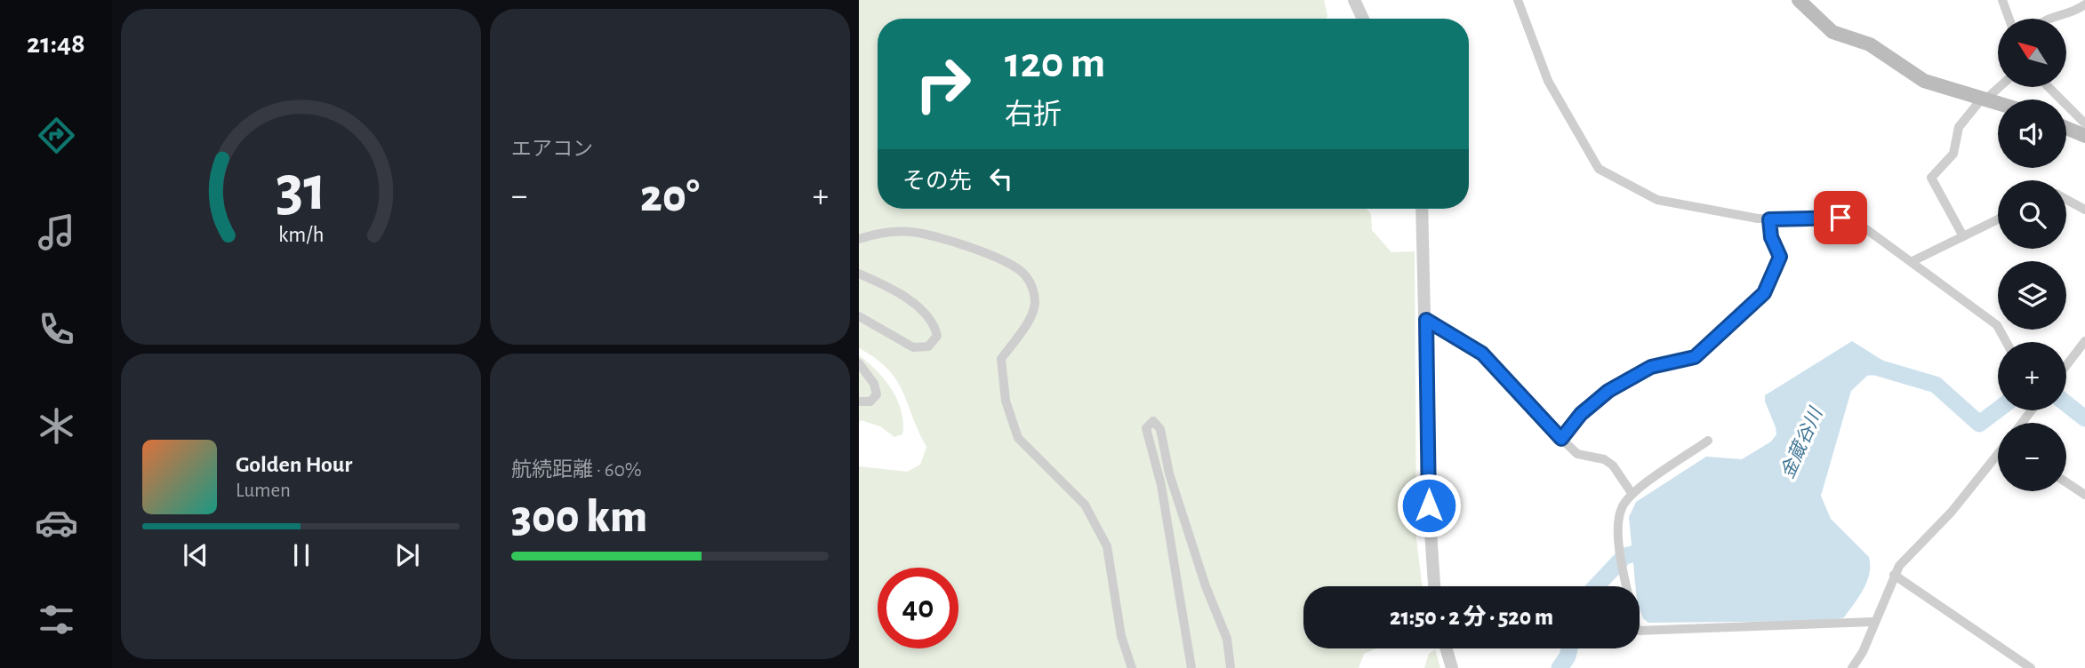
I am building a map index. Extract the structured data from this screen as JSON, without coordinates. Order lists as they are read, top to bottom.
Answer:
{
  "water": ["金蔵谷川"],
  "north": "top left",
  "page": {
    "tabs": "21:48",
    "tile": [
      "エアコン",
      ["航続距離 · 60%", "300 km"]
    ],
    "map_buttons": ["+", "−"],
    "turn": ["120 m", "右折"],
    "then": "その先",
    "heat": ["−", "20°", "+"],
    "song": ["Golden Hour", "Lumen"],
    "limit": "40",
    "trip": "21:50 · 2 分 · 520 m",
    "gauge": ["31", "km/h"]
  }
}
